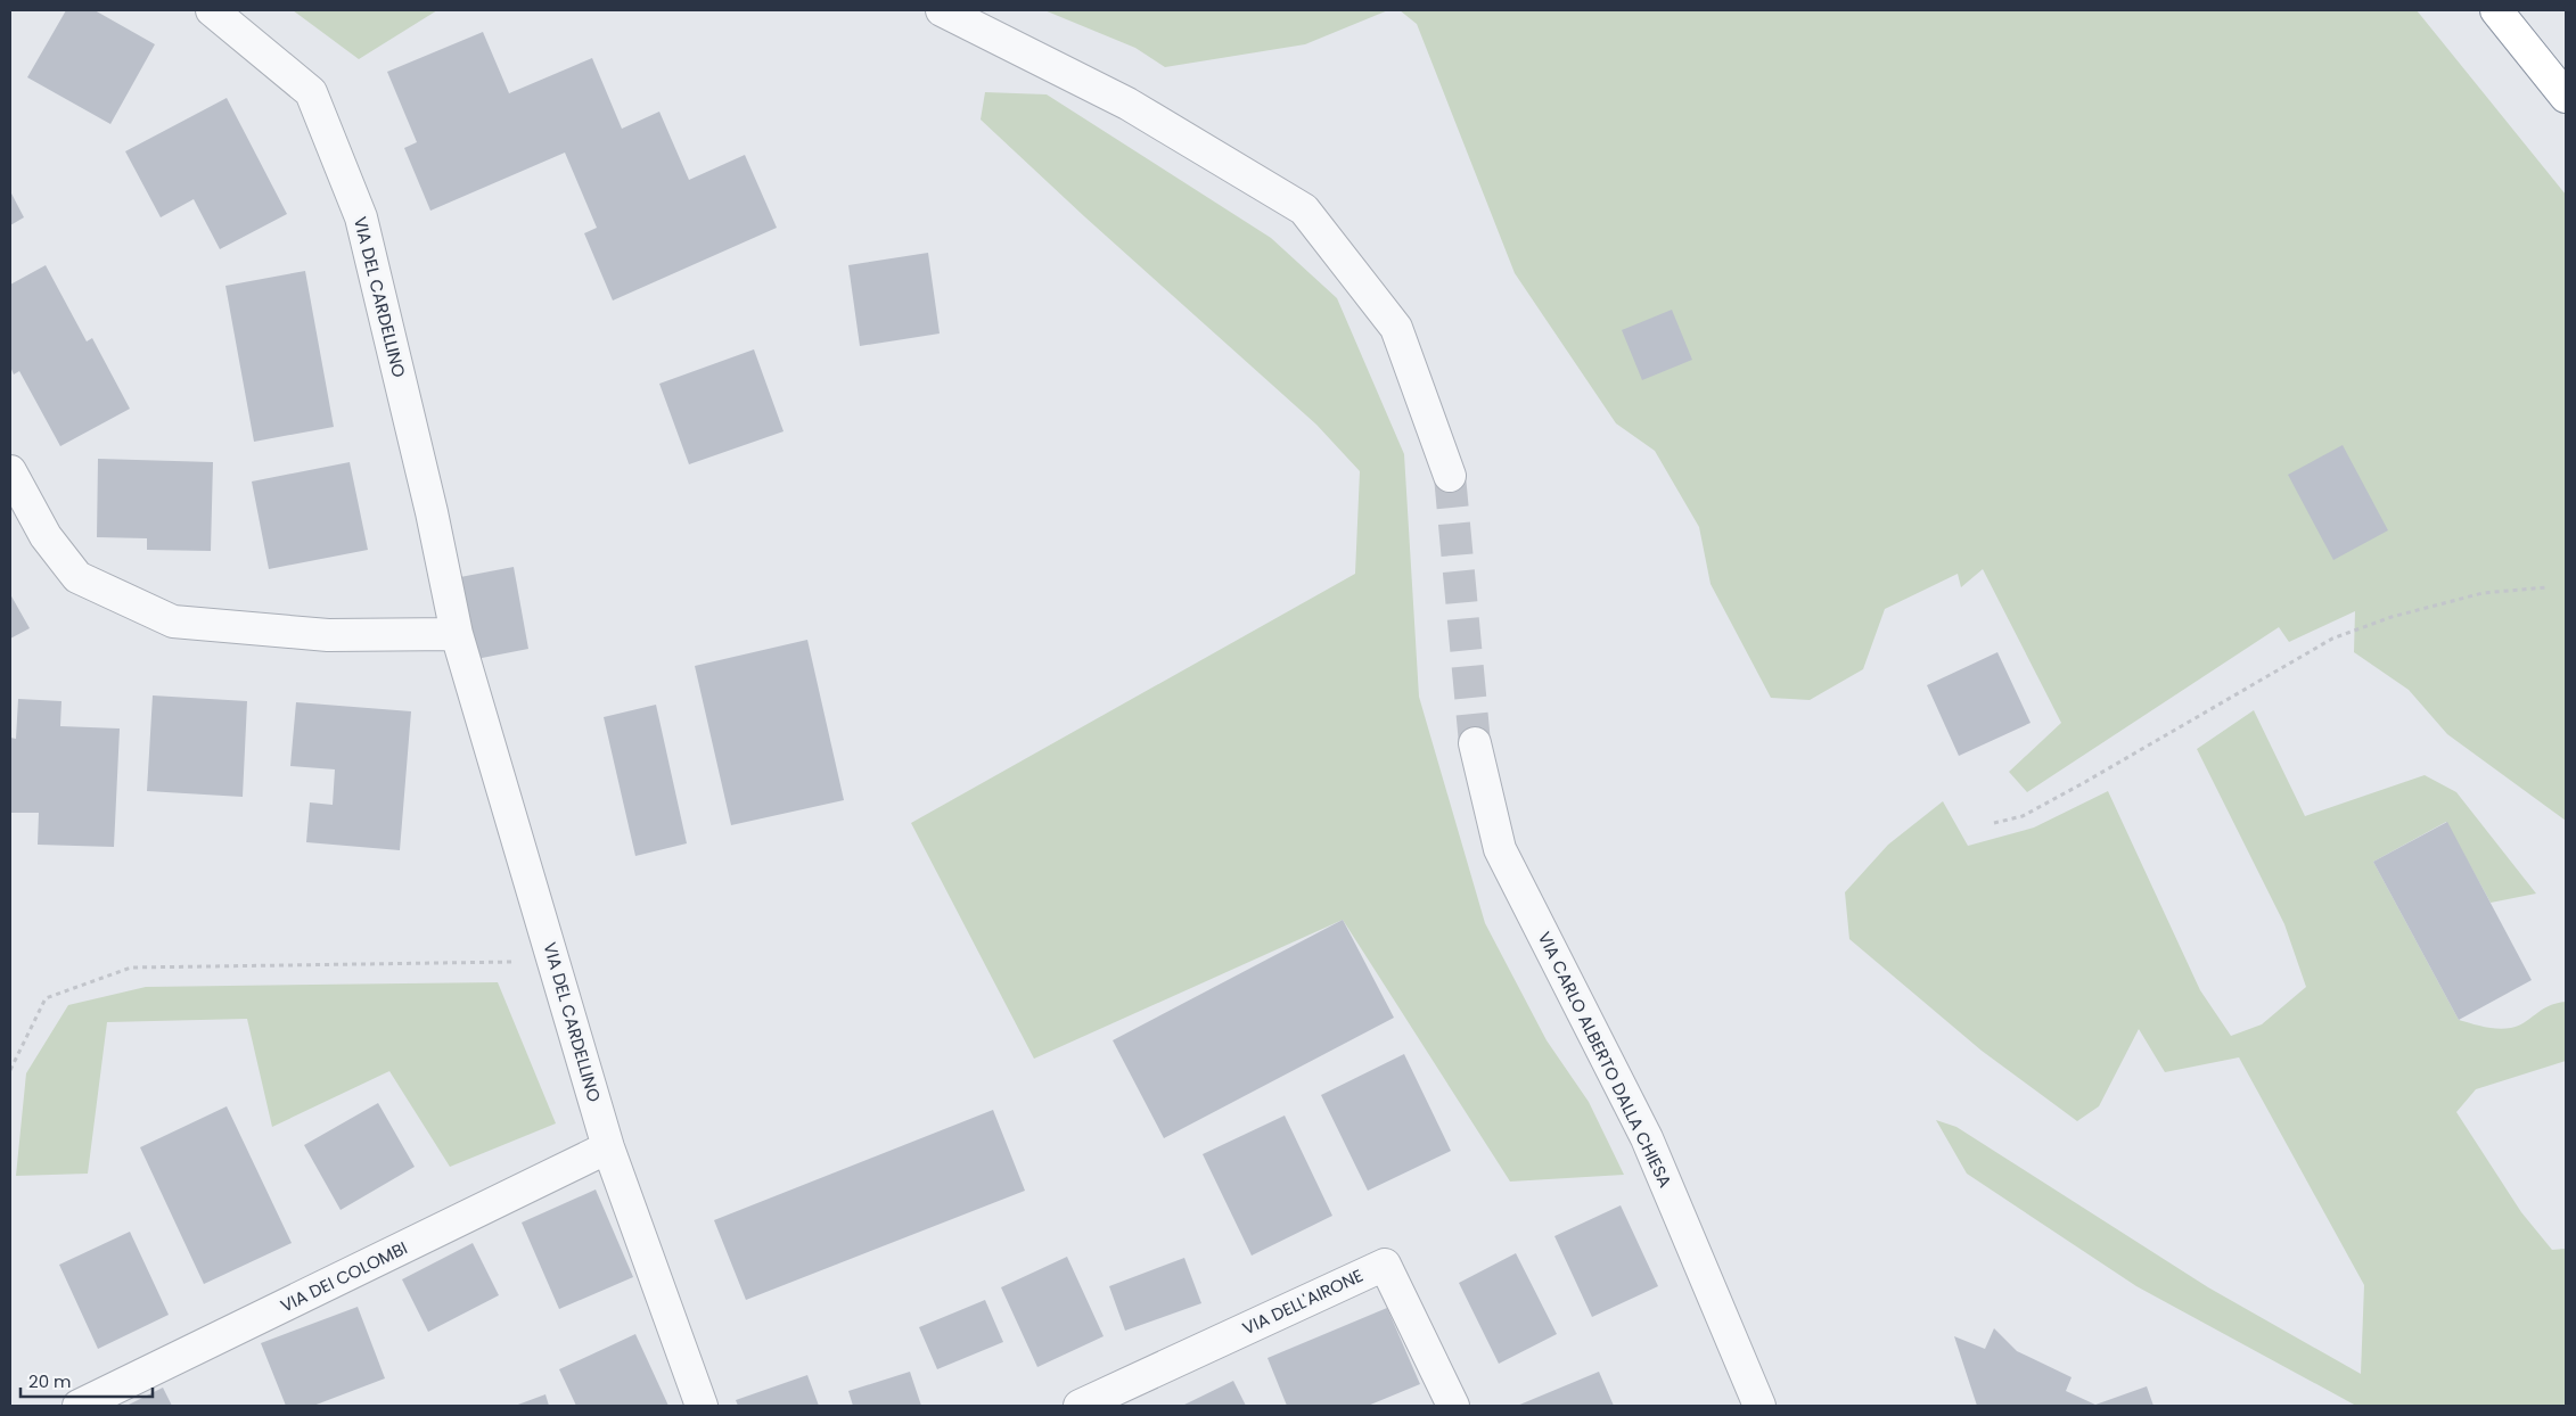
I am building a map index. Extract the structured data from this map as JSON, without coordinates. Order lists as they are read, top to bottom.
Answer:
{
  "streets": {
    "street": [
      "VIA DEL CARDELLINO",
      "VIA CARLO ALBERTO DALLA CHIESA",
      "VIA DEI COLOMBI",
      "VIA DELL'AIRONE"
    ]
  },
  "crossings": [
    ["VIA DEL CARDELLINO", "VIA DEI COLOMBI"]
  ],
  "scale_bar": "20 m"
}
